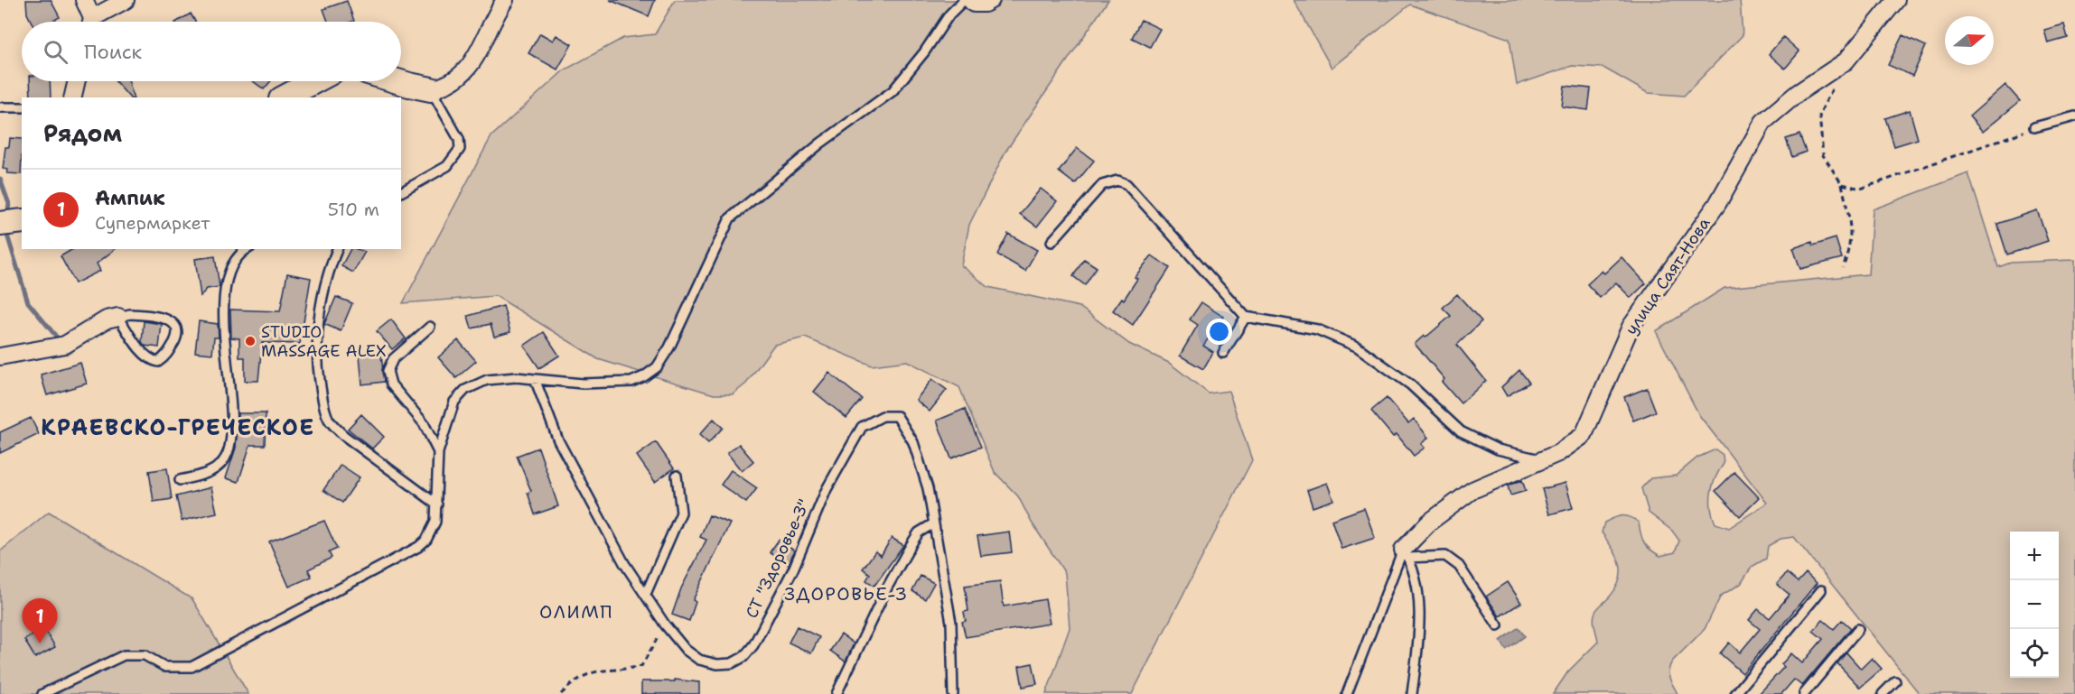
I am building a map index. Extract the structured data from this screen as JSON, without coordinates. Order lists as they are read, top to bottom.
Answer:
{
  "streets": {
    "street": ["улица Саят-Нова"],
    "lane": ["СТ \"Здоровье-3\""]
  },
  "districts": ["КРАЕВСКО-ГРЕЧЕСКОЕ", "ЗДОРОВЬЕ-3", "ОЛИМП"],
  "places": ["STUDIO MASSAGE ALEX"],
  "north": "right",
  "page": {
    "search": "Поиск",
    "heading": "Рядом",
    "list": [
      {
        "mark": "1",
        "name": "Ампик",
        "note": "Супермаркет",
        "value": "510 m"
      }
    ],
    "map_buttons": ["+", "−"],
    "pins": "1"
  }
}
